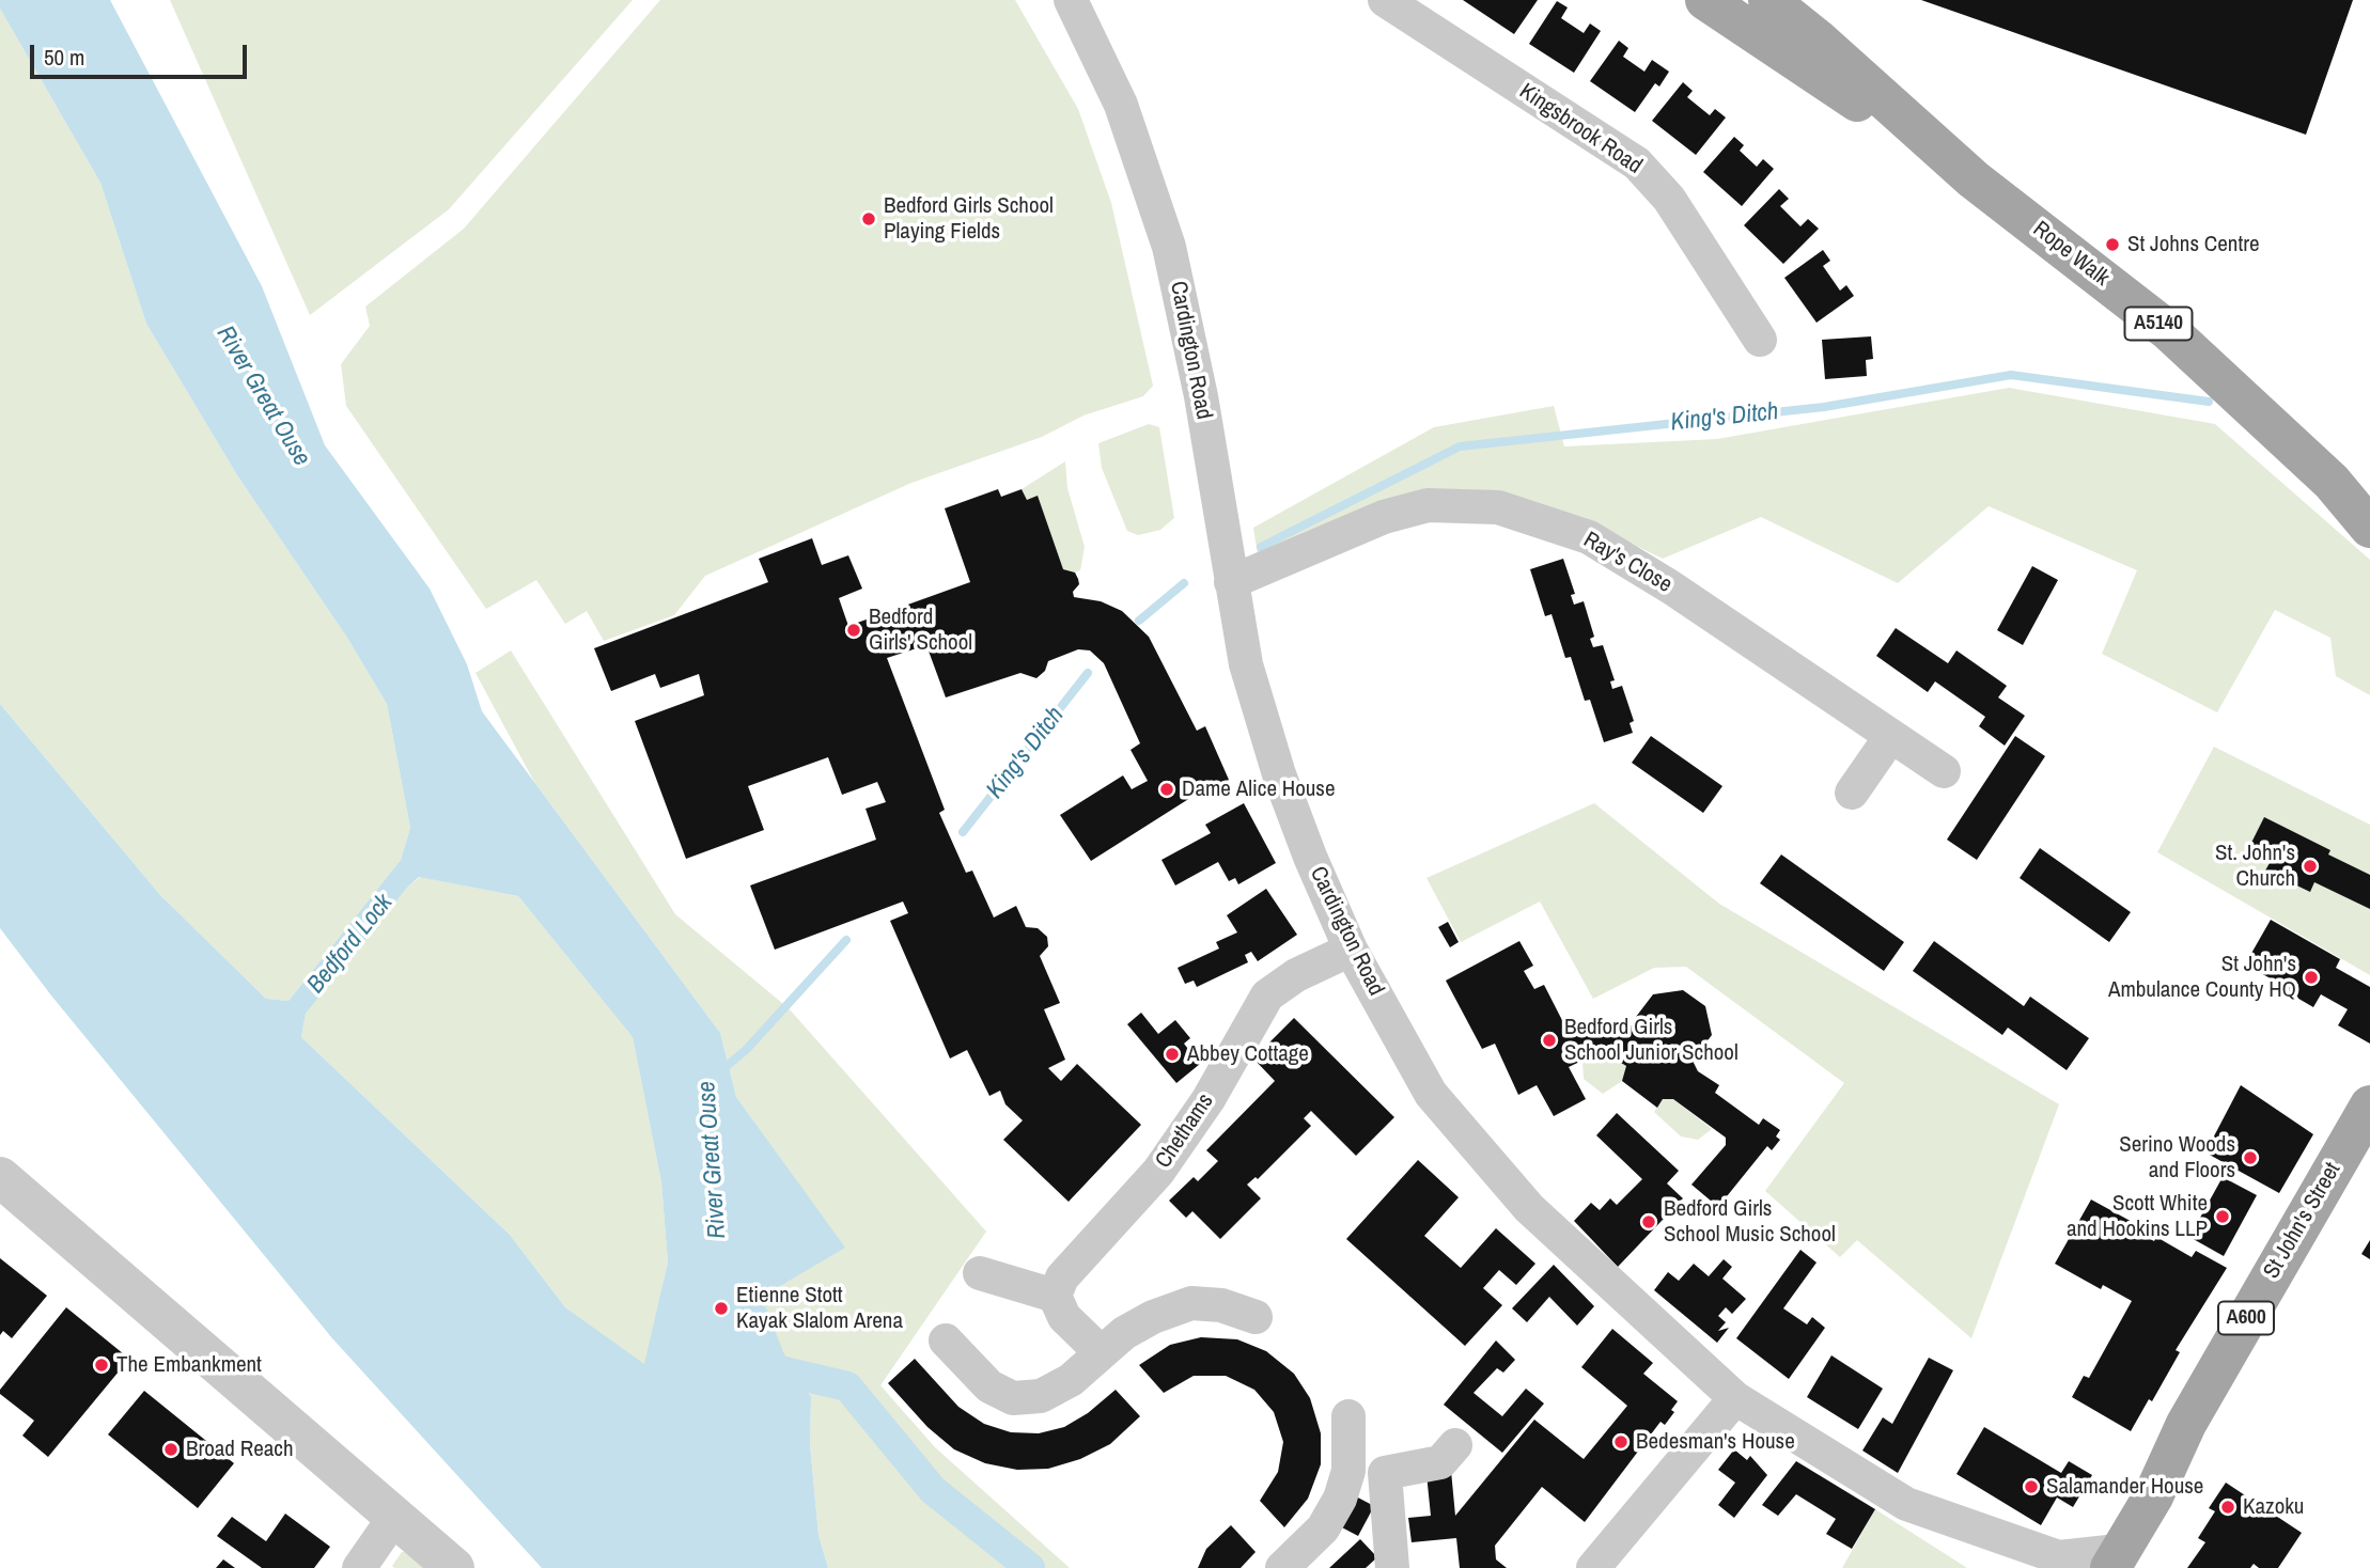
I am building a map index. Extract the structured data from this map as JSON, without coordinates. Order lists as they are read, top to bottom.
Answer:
{
  "streets": {
    "main road": [
      "Rope Walk",
      "A5140",
      "St John's Street",
      "A600"
    ],
    "street": [
      "Kingsbrook Road",
      "Cardington Road",
      "Ray's Close",
      "Chethams"
    ]
  },
  "crossings": [
    ["Cardington Road", "Ray's Close"],
    ["Cardington Road", "Chethams"],
    ["Cardington Road", "St John's Street"]
  ],
  "water": ["River Great Ouse", "King's Ditch", "Bedford Lock"],
  "places": [
    "Bedford Girls School Playing Fields",
    "St Johns Centre",
    "Bedford Girls' School",
    "Dame Alice House",
    "St. John's Church",
    "St John's Ambulance County HQ",
    "Bedford Girls School Junior School",
    "Abbey Cottage",
    "Serino Woods and Floors",
    "Scott White and Hookins LLP",
    "Bedford Girls School Music School",
    "Etienne Stott Kayak Slalom Arena",
    "The Embankment",
    "Bedesman's House",
    "Broad Reach",
    "Salamander House",
    "Kazoku"
  ],
  "scale_bar": "50 m"
}
